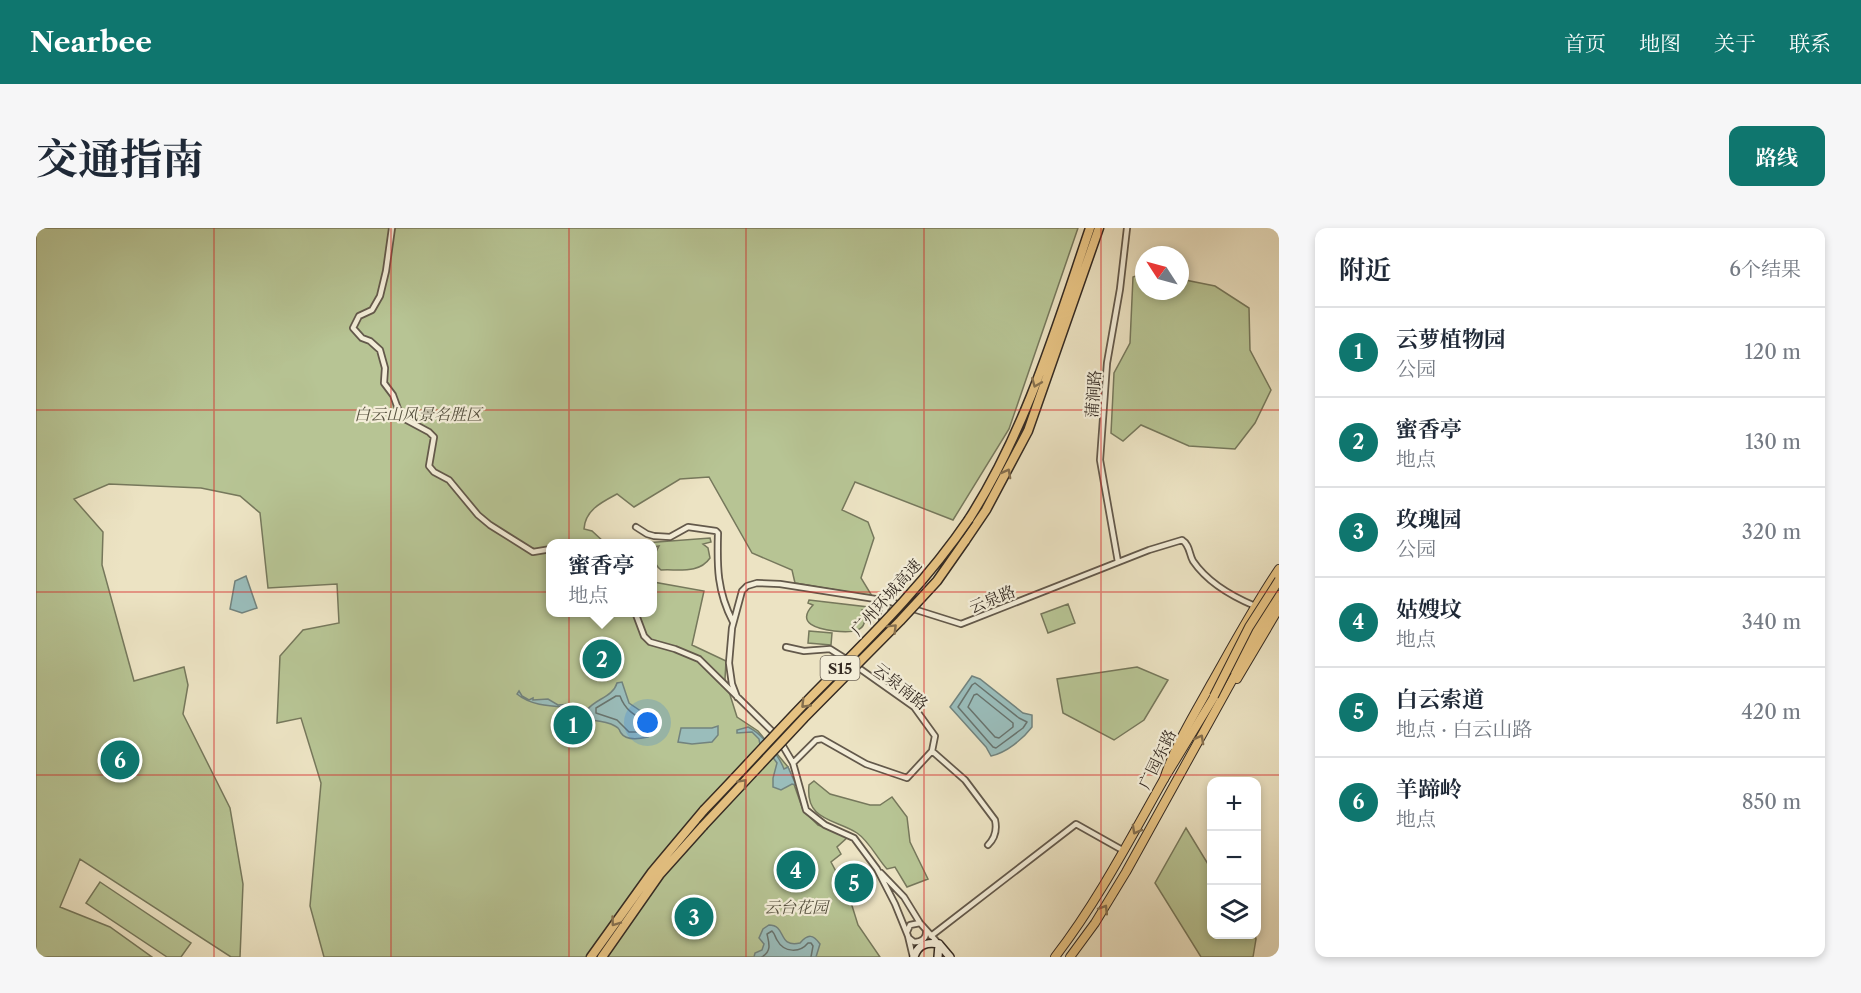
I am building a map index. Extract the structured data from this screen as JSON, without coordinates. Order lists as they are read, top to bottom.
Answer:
{
  "streets": {
    "highway": ["广州环城高速", "S15"],
    "main road": ["广园东路"],
    "street": ["蒲涧路", "云泉路", "云泉南路"]
  },
  "crossings": [
    ["蒲涧路", "云泉路"],
    ["云泉路", "广园东路"]
  ],
  "parks": ["白云山风景名胜区", "云台花园"],
  "north": "top left",
  "page": {
    "header": "Nearbee",
    "nav": [
      "首页",
      "地图",
      "关于",
      "联系"
    ],
    "title": "交通指南",
    "buttons": "路线",
    "heading": ["附近", "6个结果"],
    "list": [
      {
        "mark": "1",
        "name": "云萝植物园",
        "note": "公园",
        "value": "120 m"
      },
      {
        "mark": "2",
        "name": "蜜香亭",
        "note": "地点",
        "value": "130 m"
      },
      {
        "mark": "3",
        "name": "玫瑰园",
        "note": "公园",
        "value": "320 m"
      },
      {
        "mark": "4",
        "name": "姑嫂坟",
        "note": "地点",
        "value": "340 m"
      },
      {
        "mark": "5",
        "name": "白云索道",
        "note": "地点 · 白云山路",
        "value": "420 m"
      },
      {
        "mark": "6",
        "name": "羊蹄岭",
        "note": "地点",
        "value": "850 m"
      }
    ],
    "popup": ["蜜香亭", "地点"],
    "pins": [
      "2",
      "1",
      "6",
      "4",
      "5",
      "3"
    ],
    "map_buttons": ["+", "−"]
  }
}
